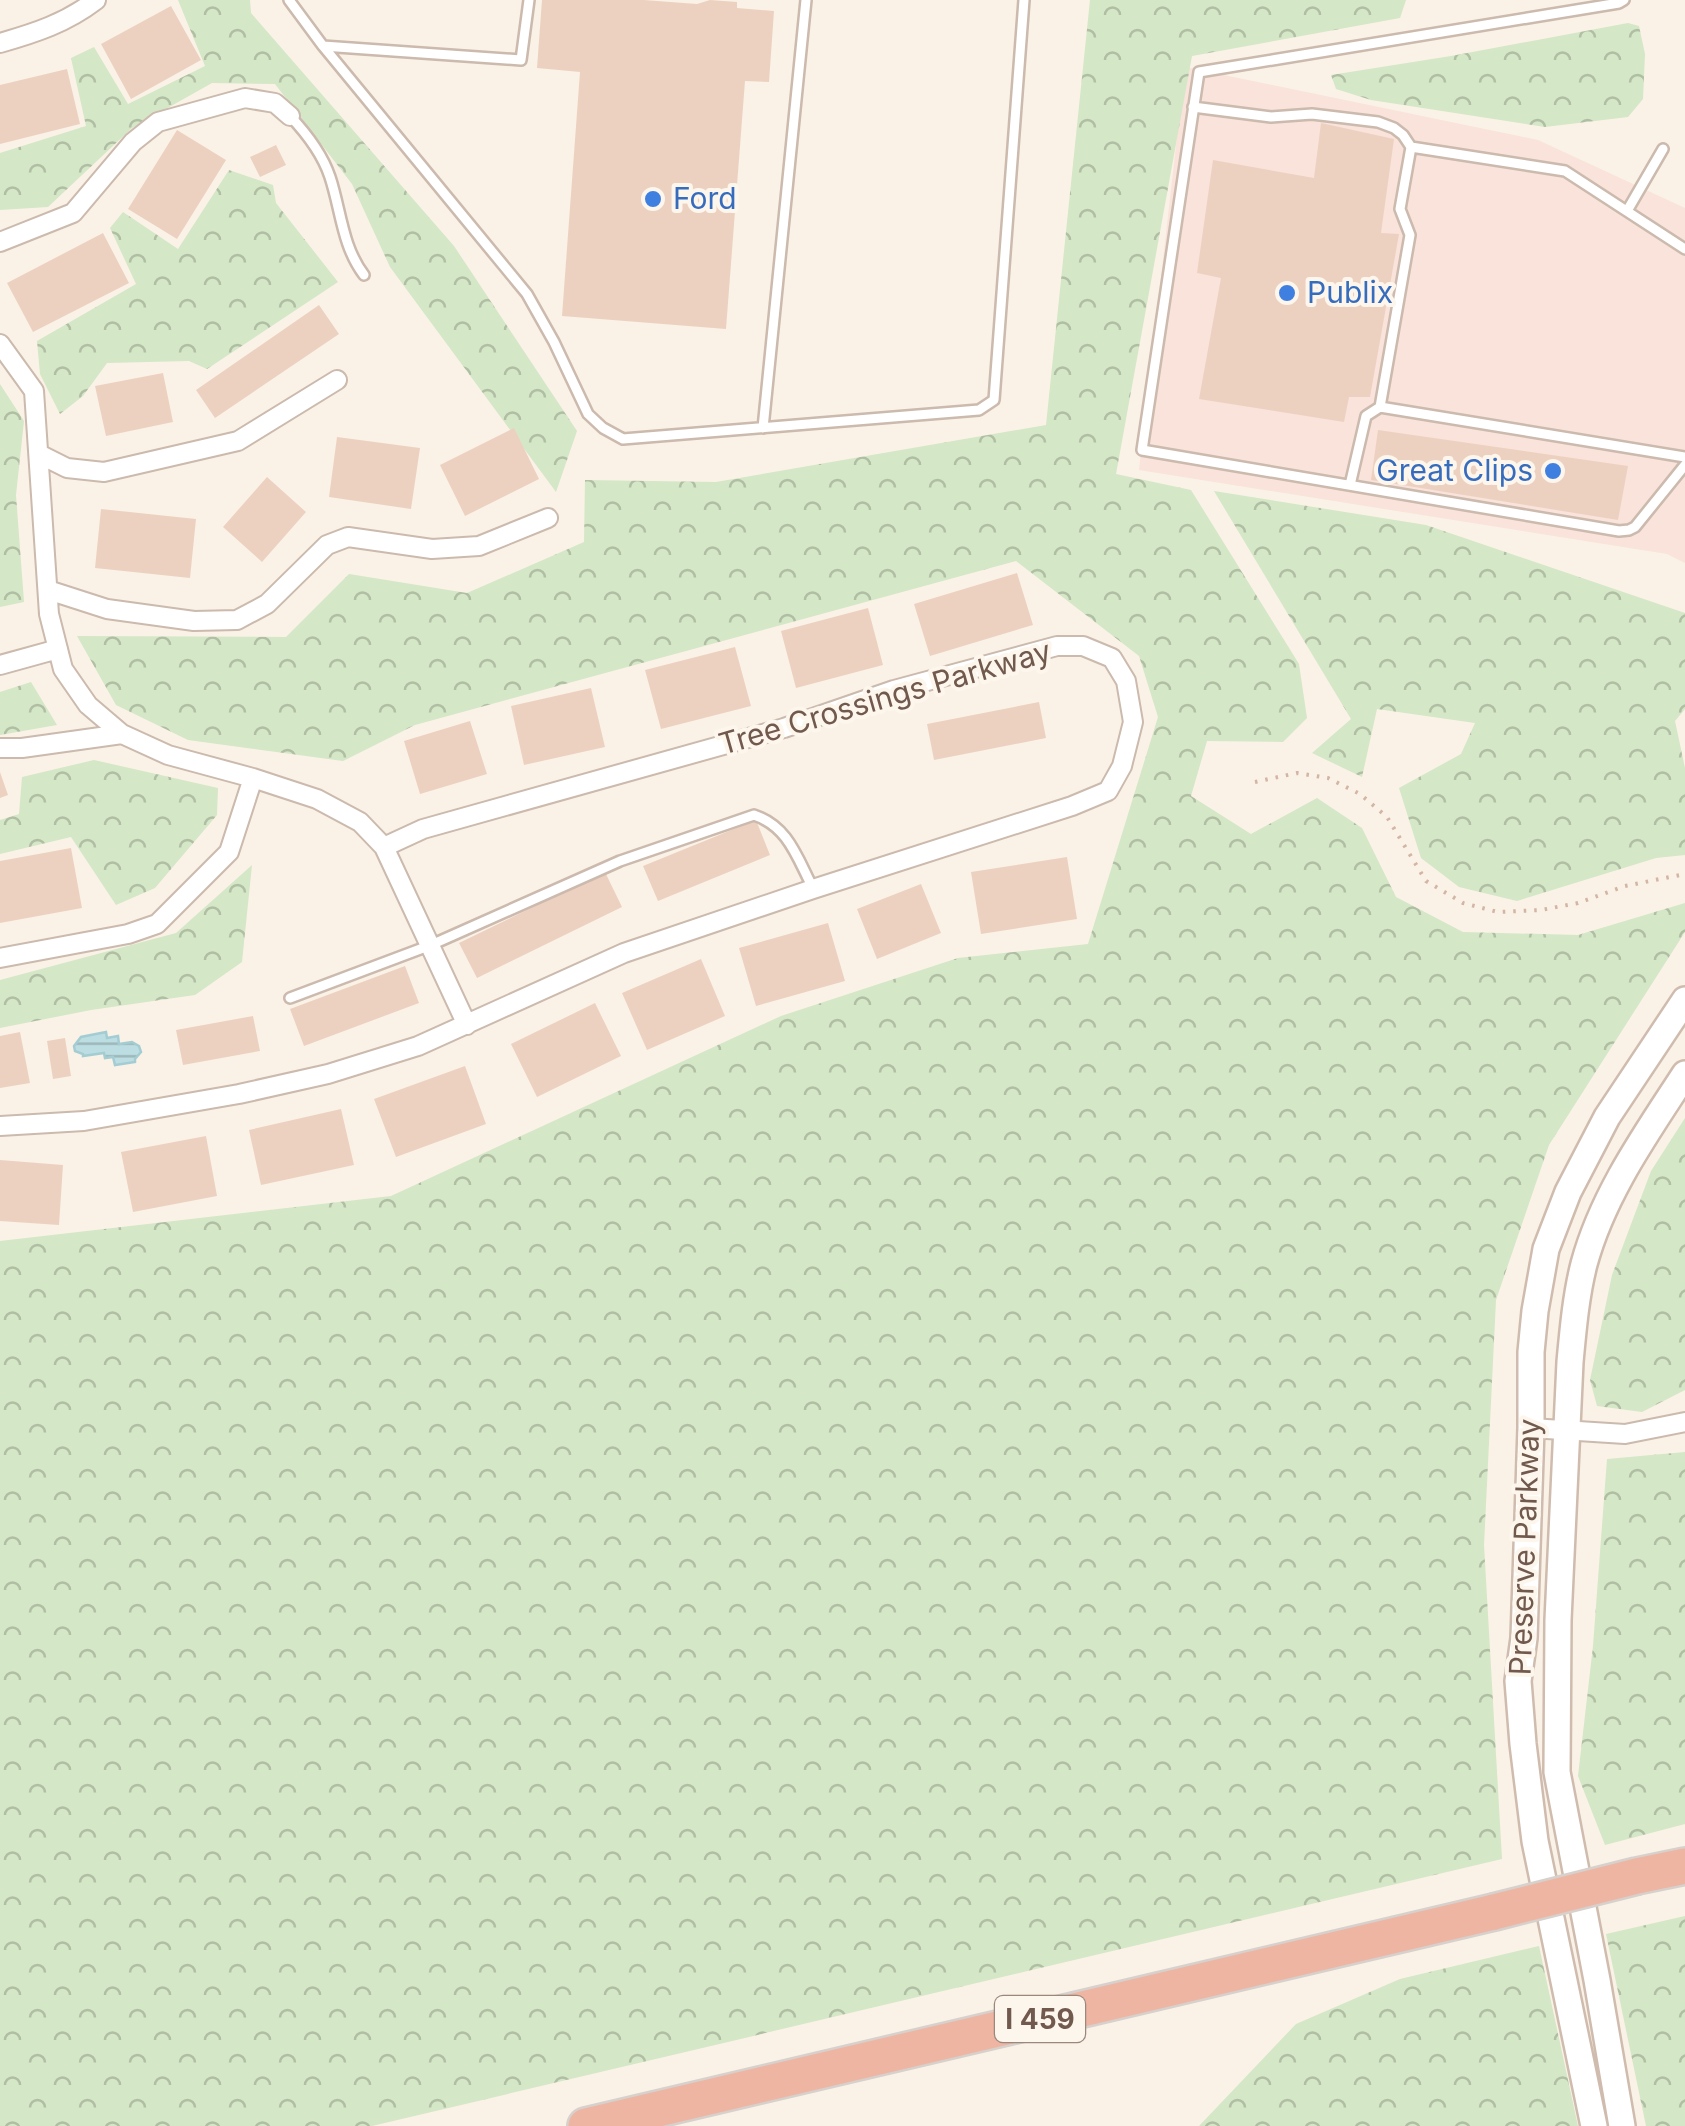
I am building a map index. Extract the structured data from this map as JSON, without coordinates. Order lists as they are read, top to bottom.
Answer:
{
  "streets": {
    "highway": ["I 459"],
    "street": ["Tree Crossings Parkway", "Preserve Parkway"]
  },
  "places": ["Ford", "Publix", "Great Clips"]
}
